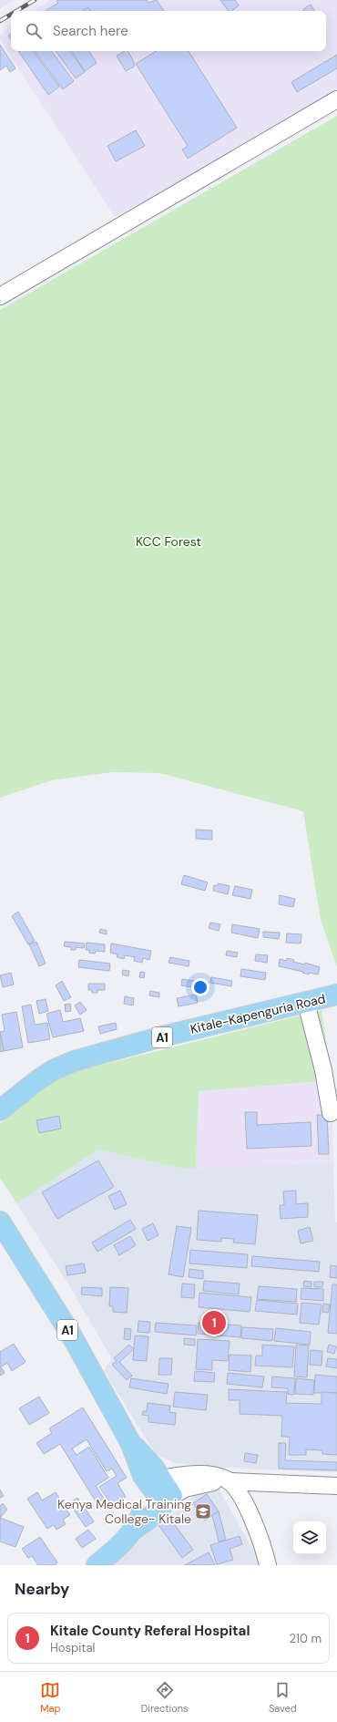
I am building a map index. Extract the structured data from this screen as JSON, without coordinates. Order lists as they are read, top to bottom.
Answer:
{
  "streets": {
    "highway": ["Kitale-Kapenguria Road", "A1"]
  },
  "parks": ["KCC Forest"],
  "places": {
    "school or university": ["Kenya Medical Training College- Kitale"]
  },
  "page": {
    "search": "Search here",
    "pins": "1",
    "heading": "Nearby",
    "list": [
      {
        "mark": "1",
        "name": "Kitale County Referal Hospital",
        "note": "Hospital",
        "value": "210 m"
      }
    ],
    "nav": ["Map", "Directions", "Saved"]
  }
}
